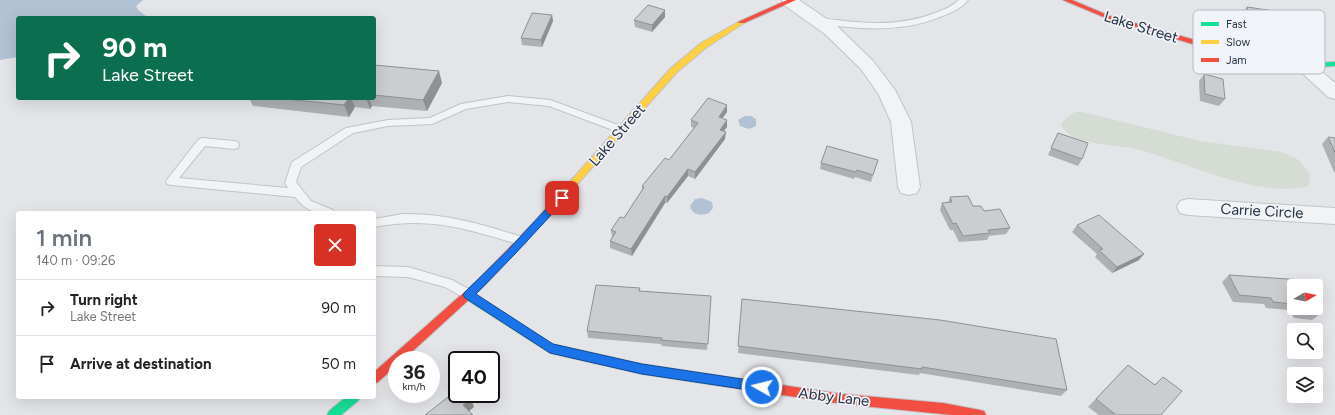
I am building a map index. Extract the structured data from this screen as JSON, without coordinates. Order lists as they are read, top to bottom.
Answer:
{
  "streets": {
    "main road": ["Lake Street", "Abby Lane"],
    "street": ["Carrie Circle"]
  },
  "crossings": [
    ["Lake Street", "Abby Lane"]
  ],
  "legend": ["Fast", "Slow", "Jam"],
  "north": "right",
  "page": {
    "turn": ["90 m", "Lake Street"],
    "heading": ["1 min", "140 m · 09:26"],
    "list": [
      {
        "name": "Turn right",
        "note": "Lake Street",
        "value": "90 m"
      },
      {
        "name": "Arrive at destination",
        "value": "50 m"
      }
    ],
    "speed": "36 km/h",
    "limit": "40"
  }
}
